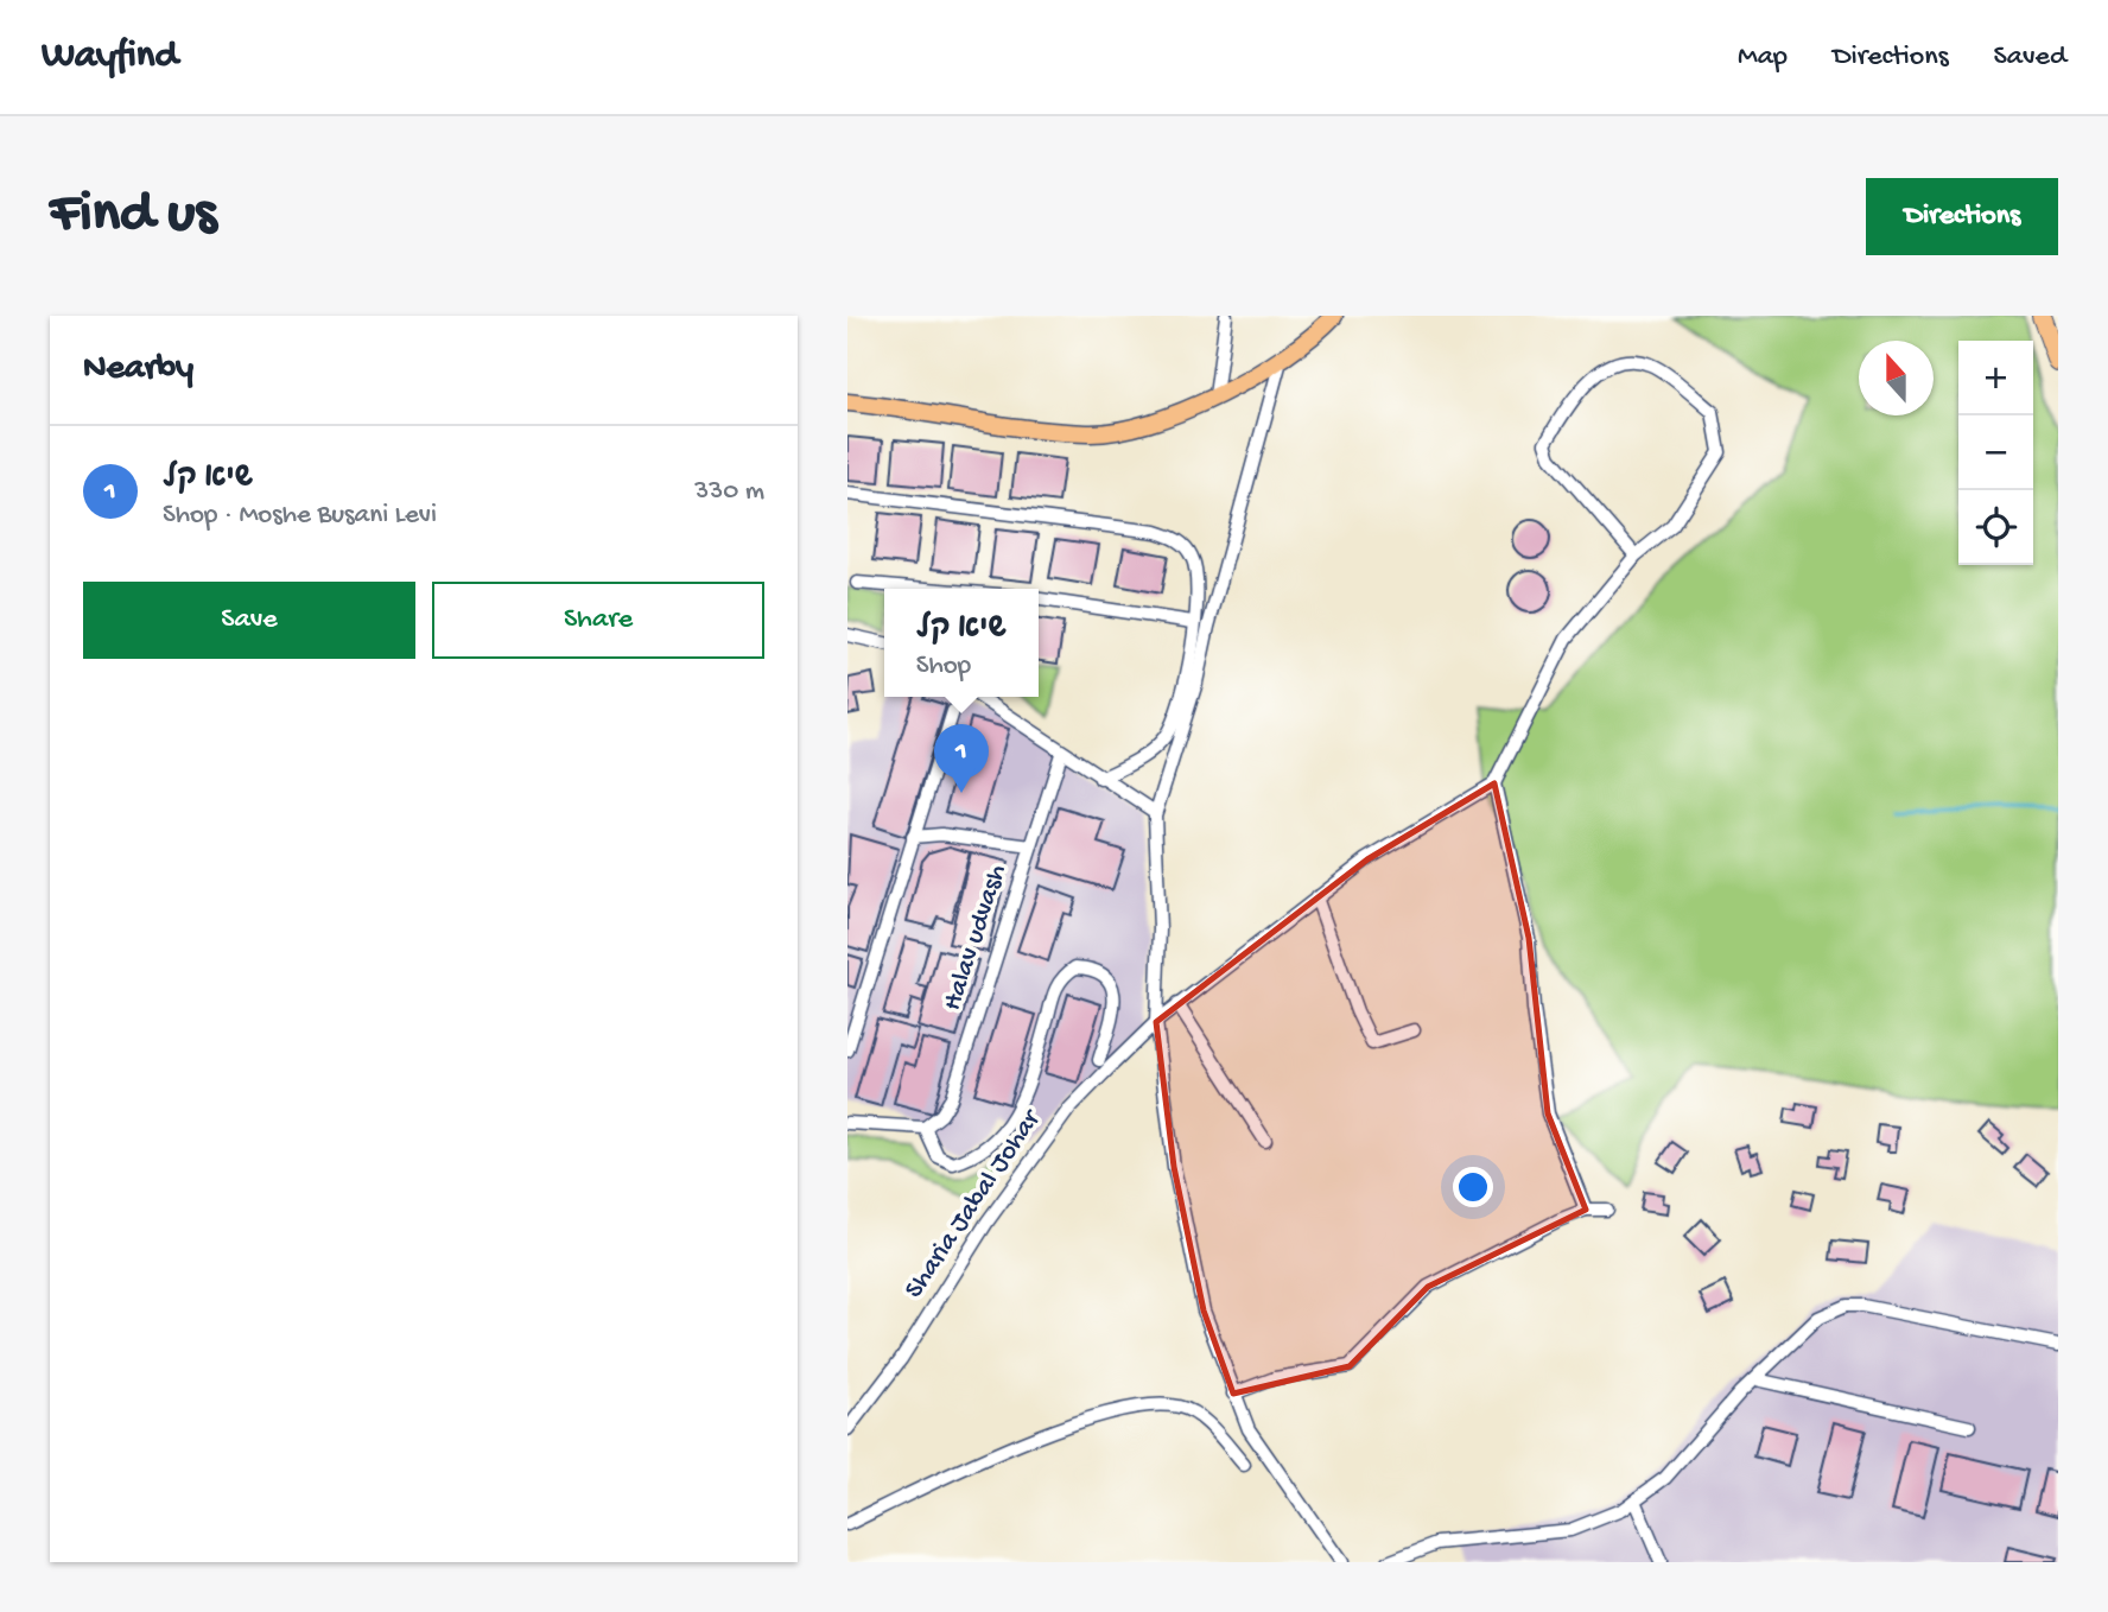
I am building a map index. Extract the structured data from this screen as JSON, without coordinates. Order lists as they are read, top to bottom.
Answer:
{
  "streets": {
    "street": ["Halav udvash", "Sharia Jabal Johar"]
  },
  "north": "top",
  "page": {
    "header": "Wayfind",
    "nav": ["Map", "Directions", "Saved"],
    "buttons": [
      "Directions",
      ["Save", "Share"]
    ],
    "title": "Find us",
    "heading": "Nearby",
    "map_buttons": ["+", "−"],
    "list": [
      {
        "mark": "1",
        "name": "שיא קל",
        "note": "Shop · Moshe Busani Levi",
        "value": "330 m"
      }
    ],
    "popup": ["שיא קל", "Shop"],
    "pins": "1"
  }
}
